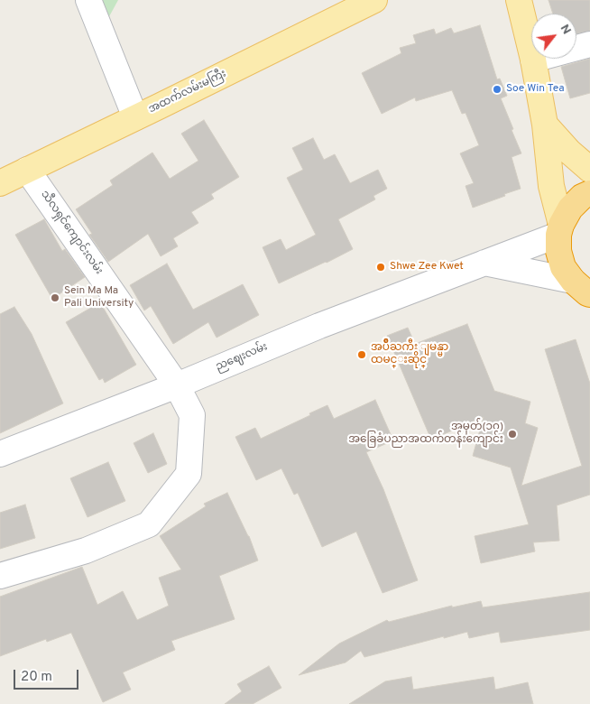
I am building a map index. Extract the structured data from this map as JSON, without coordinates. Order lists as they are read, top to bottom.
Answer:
{
  "streets": {
    "main road": ["အထက်လမ်းမကြီး"],
    "street": ["သီလရှင်ကျောင်းလမ်း", "ညဈေးလမ်း"]
  },
  "crossings": [
    ["အထက်လမ်းမကြီး", "သီလရှင်ကျောင်းလမ်း"],
    ["သီလရှင်ကျောင်းလမ်း", "ညဈေးလမ်း"]
  ],
  "places": [
    "Soe Win Tea",
    "Shwe Zee Kwet",
    "Sein Ma Ma Pali University",
    "အပ်ိဳႀကီး ျမန္မာ ထမင္းဆိုင္",
    "အမှတ်(၁၀) အခြေခံပညာအထက်တန်းကျောင်း"
  ],
  "scale_bar": "20 m",
  "north": "top right"
}
